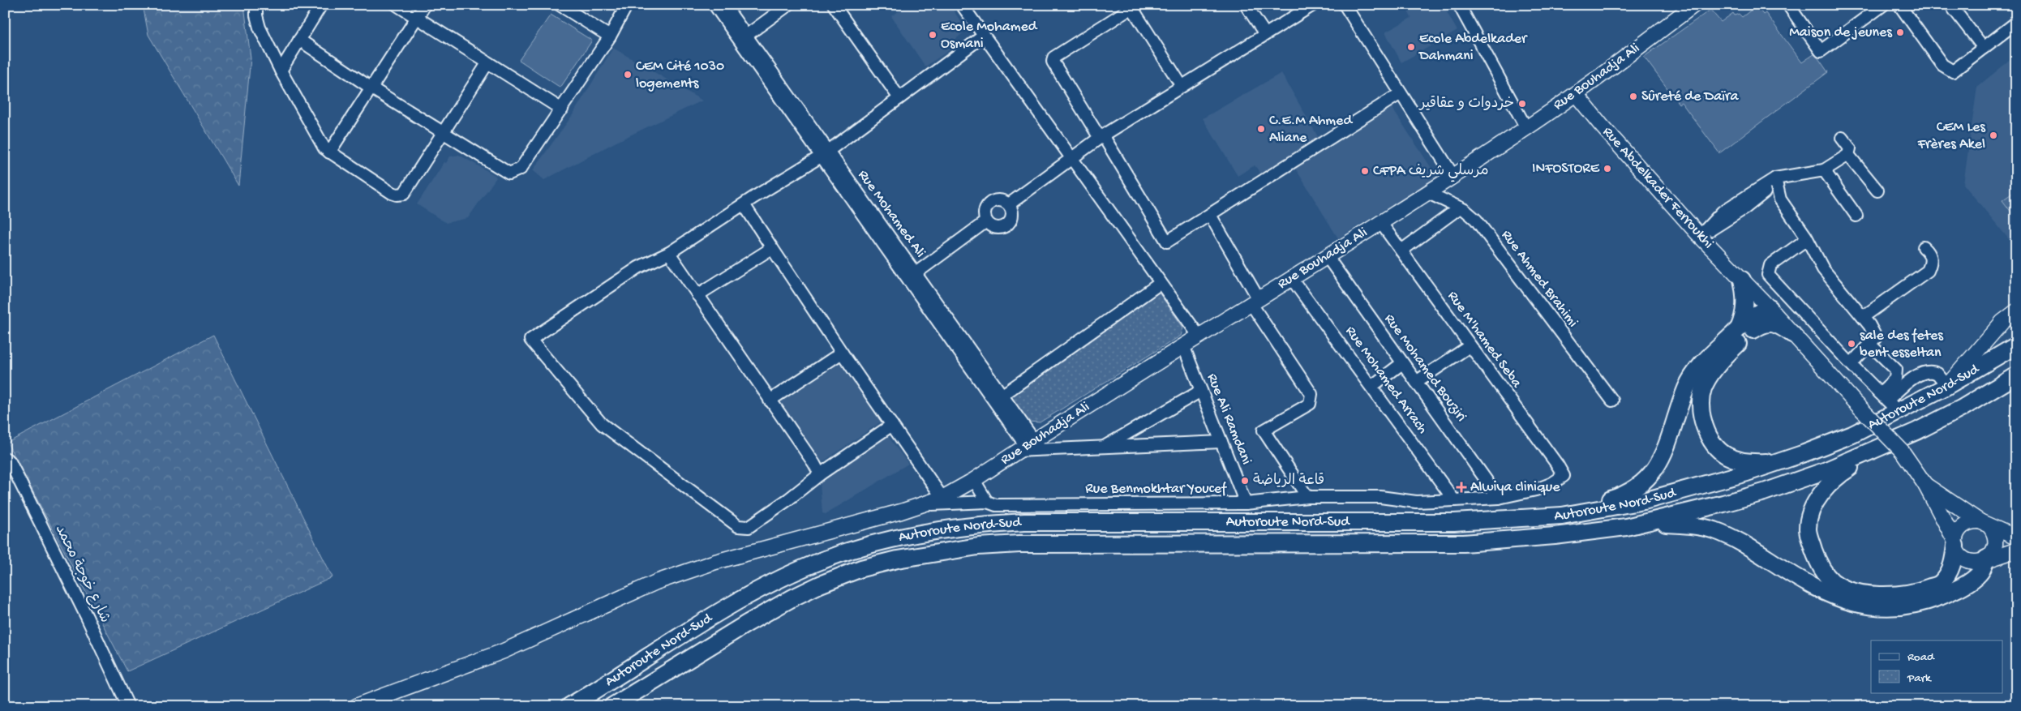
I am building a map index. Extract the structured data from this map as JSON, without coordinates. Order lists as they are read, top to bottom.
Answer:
{
  "streets": {
    "highway": ["Autoroute Nord-Sud"],
    "main road": ["Rue Bouhadja Ali", "Rue Abdelkader Ferroukhi"],
    "street": [
      "Rue Mohamed Ali",
      "Rue Ahmed Brahimi",
      "Rue M'hamed Seba",
      "Rue Mohamed Bouziri",
      "Rue Mohamed Arrach",
      "Rue Ali Ramdani",
      "Rue Benmokhtar Youcef",
      "شارع خوجة محمد"
    ]
  },
  "crossings": [
    ["Rue Bouhadja Ali", "Rue Abdelkader Ferroukhi"],
    ["Rue Bouhadja Ali", "Rue Mohamed Ali"],
    ["Rue Bouhadja Ali", "Rue Ahmed Brahimi"],
    ["Rue Bouhadja Ali", "Rue M'hamed Seba"],
    ["Rue Bouhadja Ali", "Rue Mohamed Bouziri"],
    ["Rue Bouhadja Ali", "Rue Mohamed Arrach"],
    ["Rue Bouhadja Ali", "Rue Ali Ramdani"],
    ["Rue Bouhadja Ali", "Rue Benmokhtar Youcef"],
    ["Rue M'hamed Seba", "Rue Benmokhtar Youcef"],
    ["Rue Mohamed Bouziri", "Rue Benmokhtar Youcef"],
    ["Rue Mohamed Arrach", "Rue Benmokhtar Youcef"],
    ["Rue Ali Ramdani", "Rue Benmokhtar Youcef"]
  ],
  "places": {
    "other": [
      "Maison de jeunes",
      "Ecole Mohamed Osmani",
      "Ecole Abdelkader Dahmani",
      "CEM Cité 1030 logements",
      "Sûreté de Daïra",
      "خردوات و عقاقير",
      "C.E.M Ahmed Aliane",
      "CEM Les Frères Akel",
      "INFOSTORE",
      "CFPA مرسلي شريف",
      "sale des fetes bent esseltan",
      "قاعة الرياضة"
    ],
    "health": ["Alwiya clinique"]
  },
  "legend": ["Road", "Park"]
}
